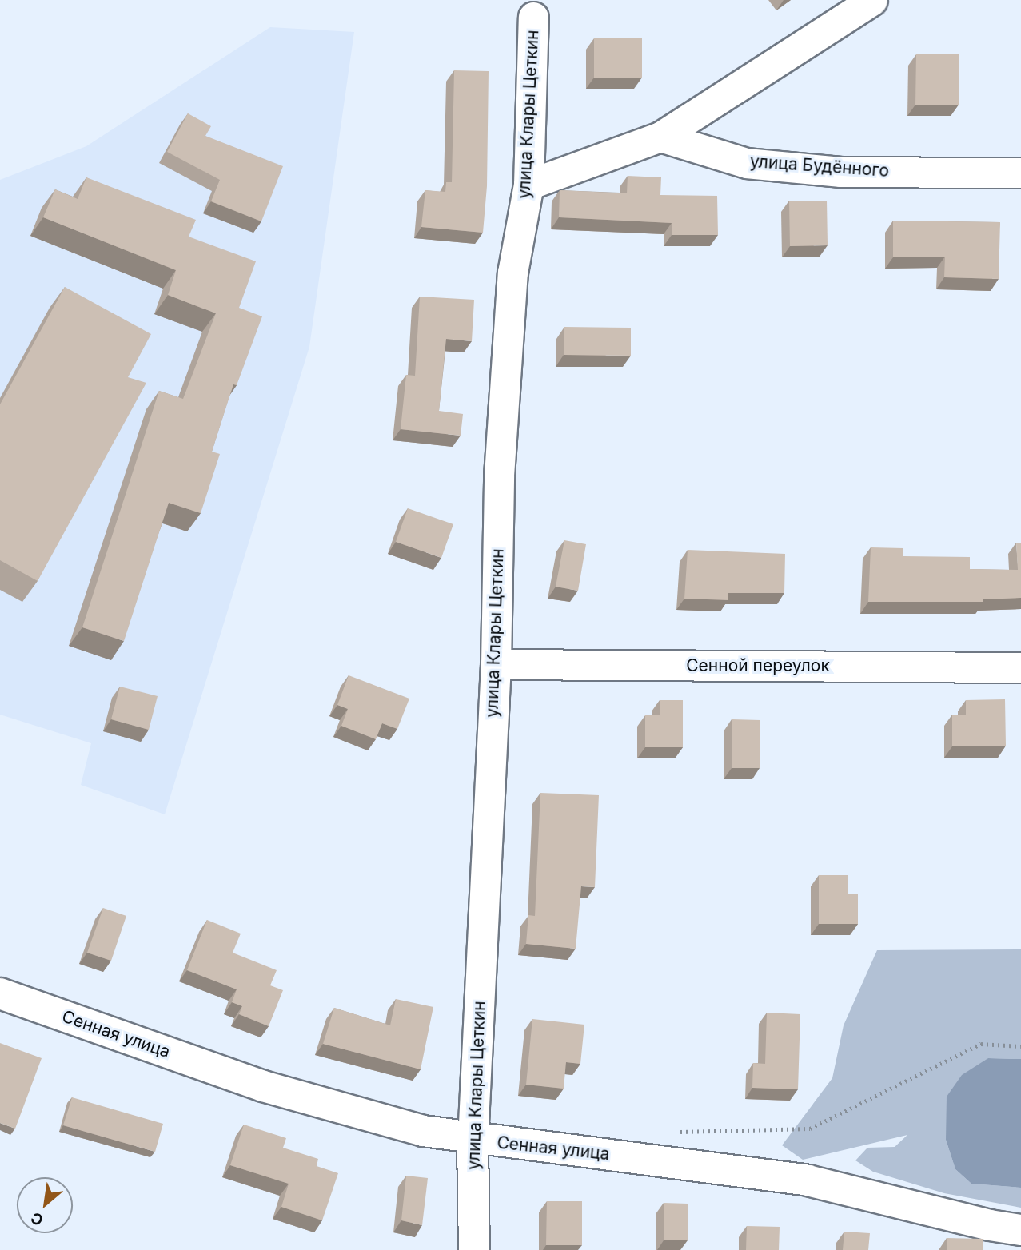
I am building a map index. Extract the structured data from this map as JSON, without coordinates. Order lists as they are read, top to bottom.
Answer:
{
  "streets": {
    "street": [
      "улица Клары Цеткин",
      "улица Будённого",
      "Сенной переулок",
      "Сенная улица"
    ]
  },
  "crossings": [
    ["улица Клары Цеткин", "Сенной переулок"],
    ["улица Клары Цеткин", "Сенная улица"]
  ],
  "north": "bottom left"
}
